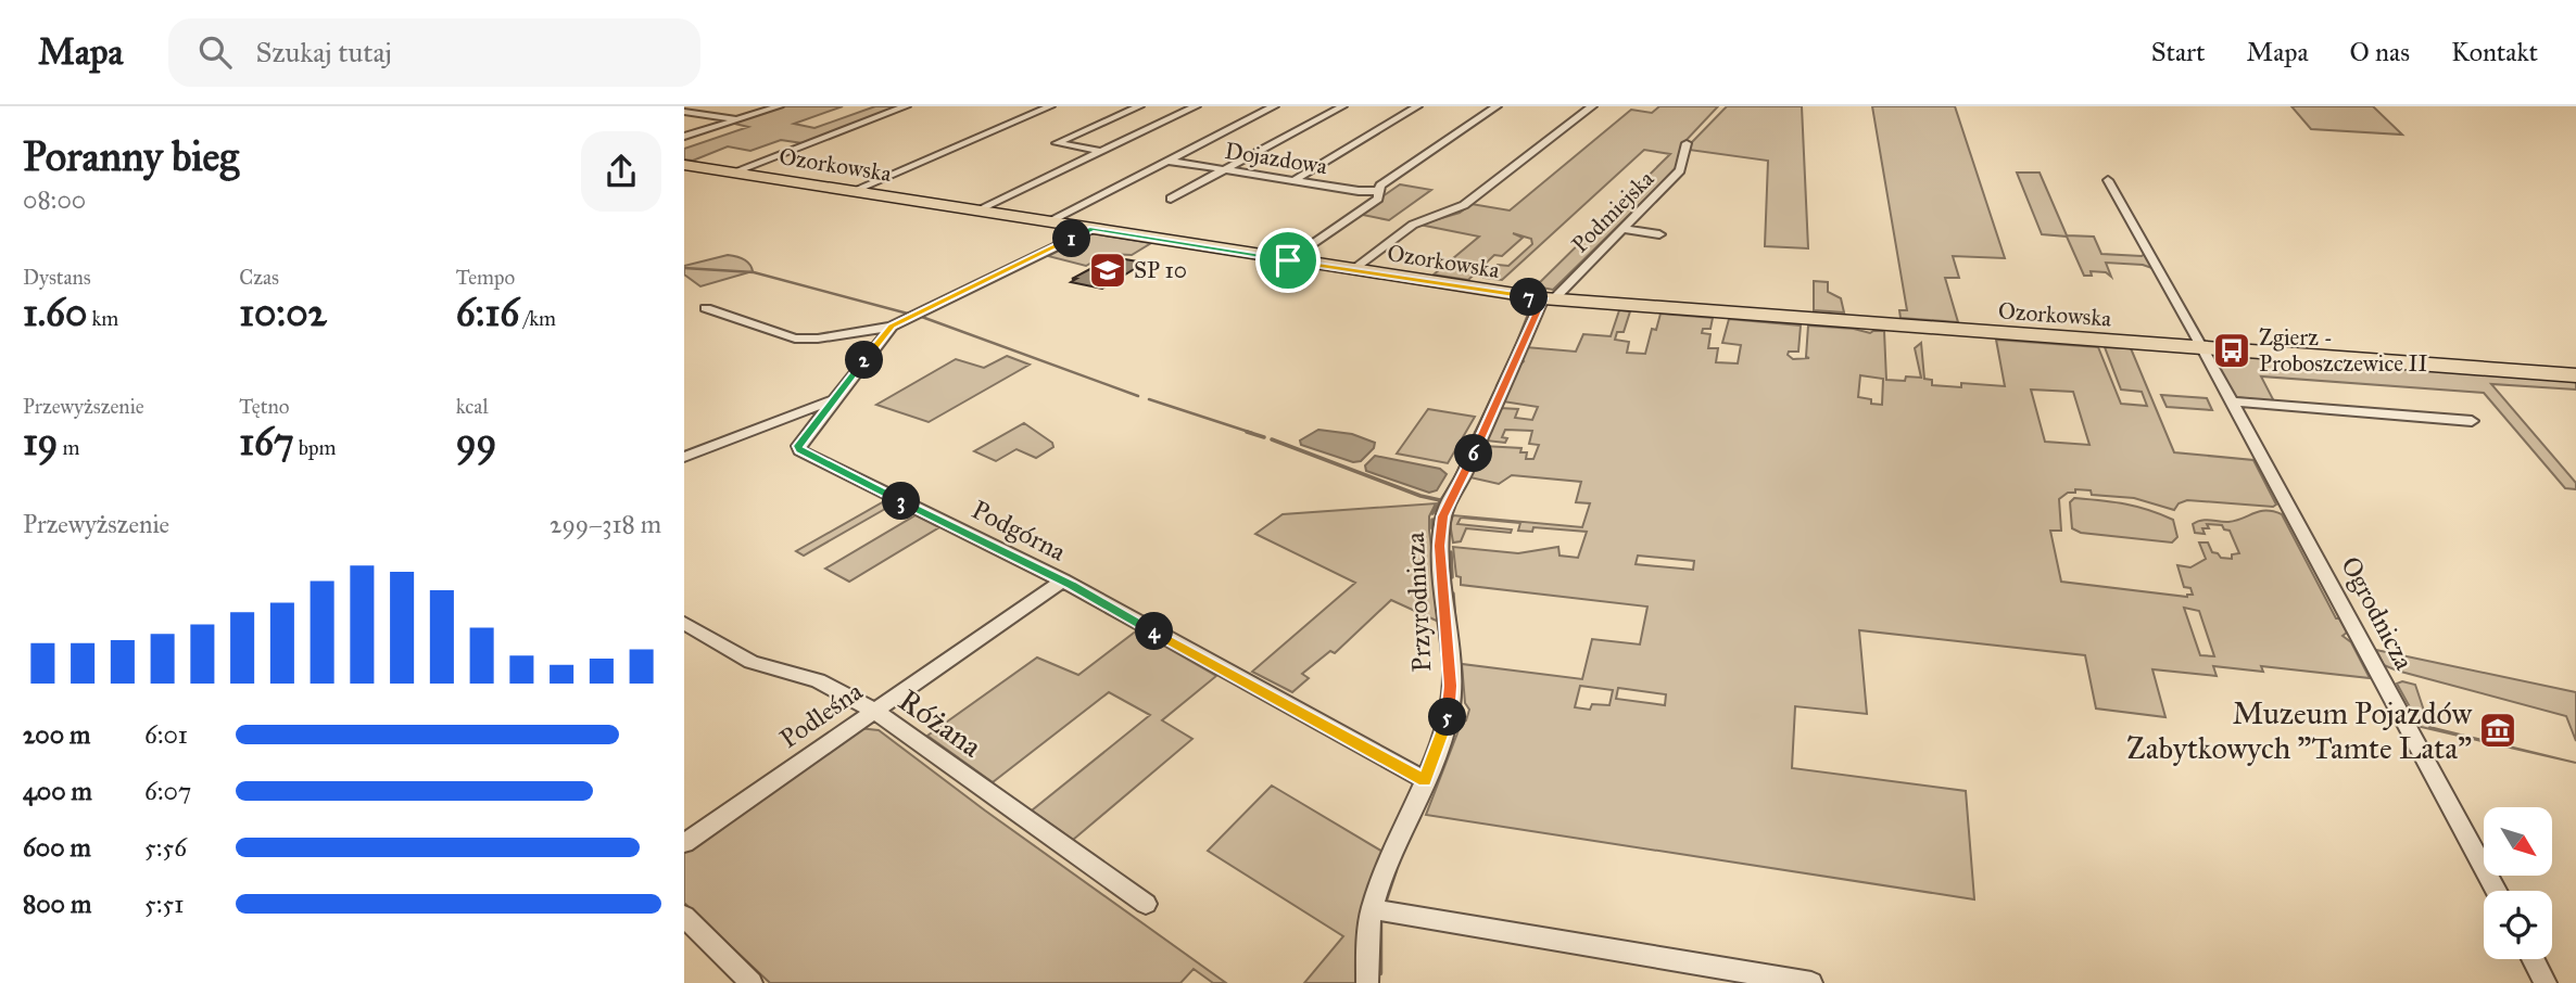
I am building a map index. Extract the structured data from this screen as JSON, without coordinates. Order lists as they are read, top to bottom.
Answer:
{
  "streets": {
    "main road": ["Ozorkowska"],
    "street": [
      "Dojazdowa",
      "Podmiejska",
      "Podgórna",
      "Przyrodnicza",
      "Ogrodnicza",
      "Podleśna",
      "Różana"
    ]
  },
  "crossings": [
    ["Ozorkowska", "Podmiejska"],
    ["Ozorkowska", "Podgórna"],
    ["Ozorkowska", "Przyrodnicza"],
    ["Ozorkowska", "Ogrodnicza"],
    ["Podmiejska", "Przyrodnicza"],
    ["Podgórna", "Przyrodnicza"],
    ["Podgórna", "Podleśna"],
    ["Podleśna", "Różana"]
  ],
  "places": {
    "school or university": ["SP 10"],
    "bus stop": ["Zgierz - Proboszczewice II"],
    "museum": ["Muzeum Pojazdów Zabytkowych \"Tamte Lata\""]
  },
  "north": "bottom right",
  "page": {
    "header": "Mapa",
    "search": "Szukaj tutaj",
    "nav": [
      "Start",
      "Mapa",
      "O nas",
      "Kontakt"
    ],
    "heading": ["Poranny bieg", "08:00"],
    "pins": [
      "1",
      "7",
      "2",
      "6",
      "3",
      "4",
      "5"
    ],
    "stats": [
      ["Dystans", "1.60 km"],
      ["Czas", "10:02"],
      ["Tempo", "6:16 /km"],
      ["Przewyższenie", "19 m"],
      ["Tętno", "167 bpm"],
      ["kcal", "99"]
    ],
    "chart": ["Przewyższenie", "299–318 m"],
    "list": [
      {
        "name": "200 m",
        "note": "6:01"
      },
      {
        "name": "400 m",
        "note": "6:07"
      },
      {
        "name": "600 m",
        "note": "5:56"
      },
      {
        "name": "800 m",
        "note": "5:51"
      }
    ]
  }
}
